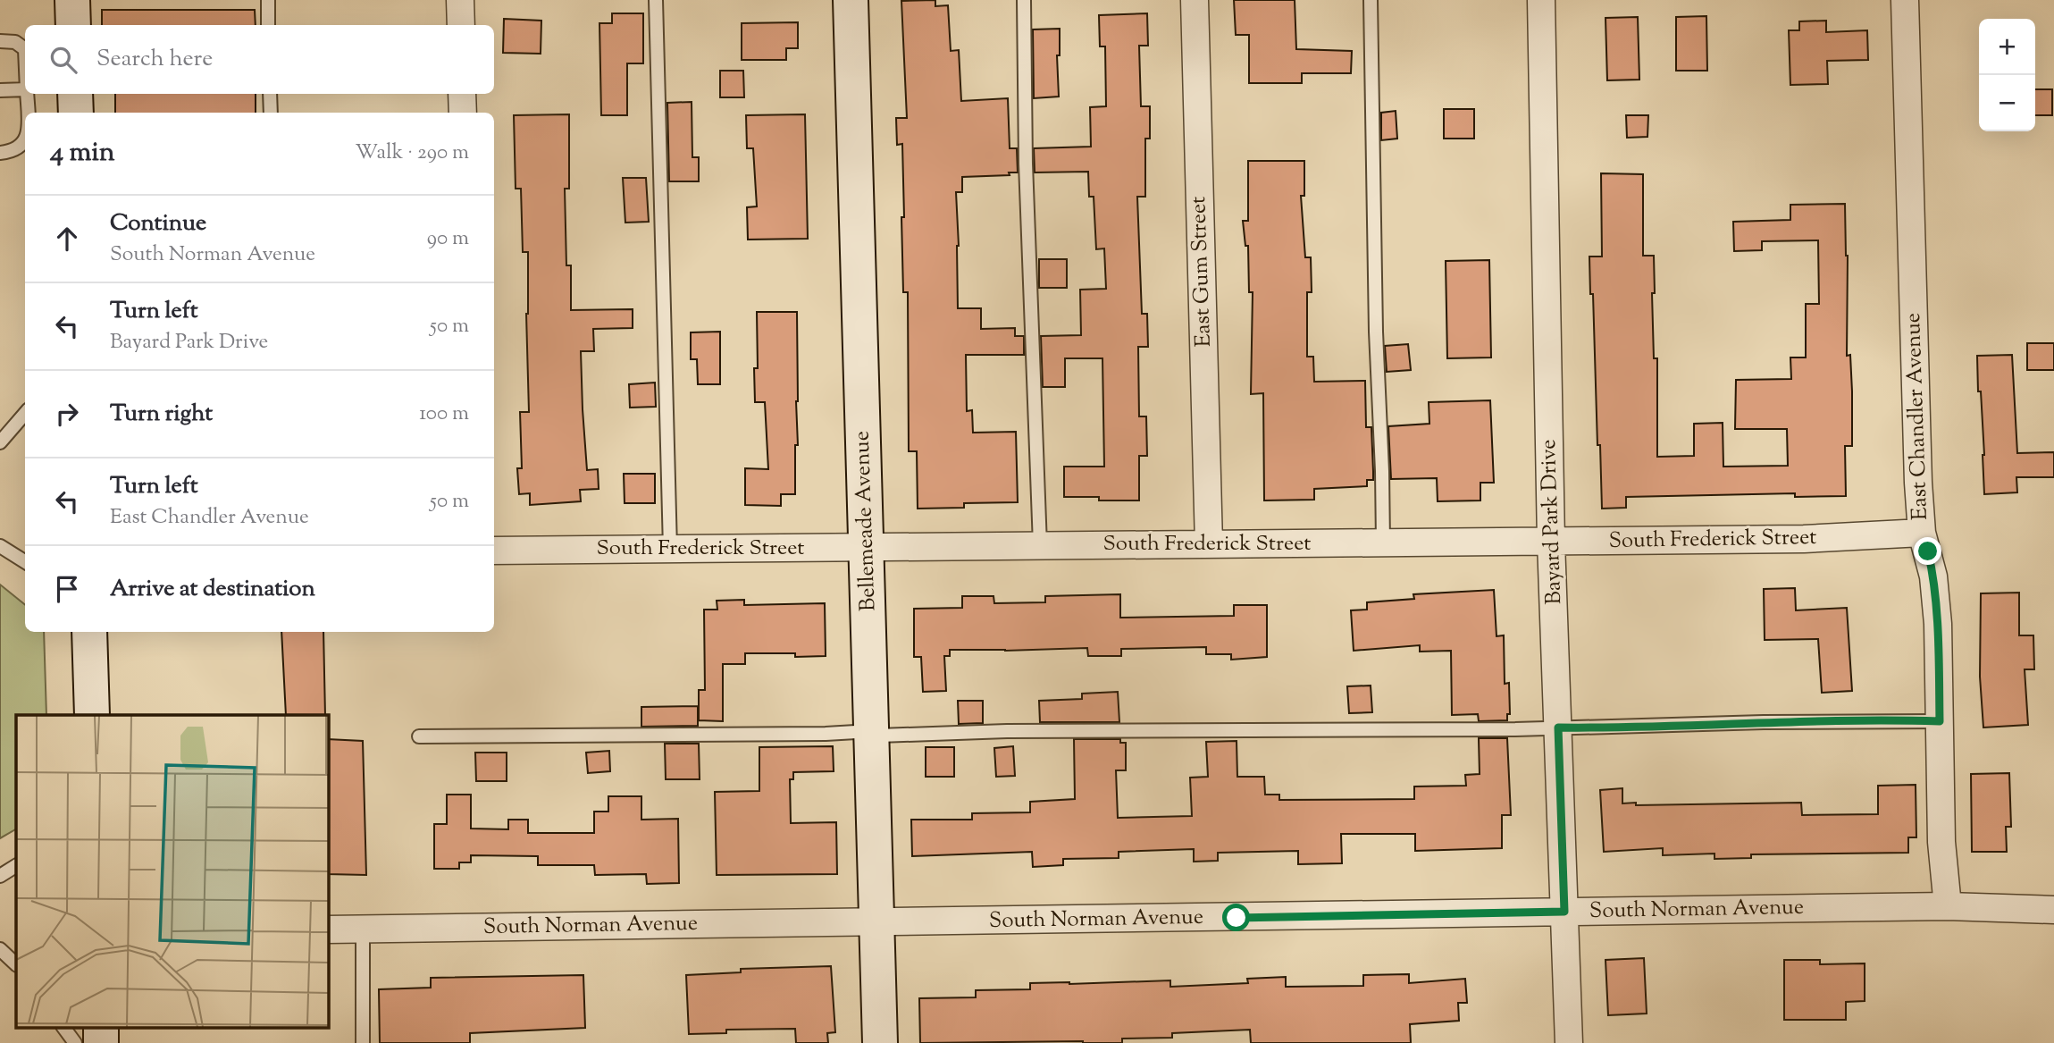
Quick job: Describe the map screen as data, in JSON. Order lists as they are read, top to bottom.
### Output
{
  "streets": {
    "street": [
      "East Gum Street",
      "East Chandler Avenue",
      "Bellemeade Avenue",
      "Bayard Park Drive",
      "South Frederick Street",
      "South Norman Avenue"
    ]
  },
  "crossings": [
    ["East Gum Street", "South Frederick Street"],
    ["East Chandler Avenue", "South Frederick Street"],
    ["East Chandler Avenue", "South Norman Avenue"],
    ["Bellemeade Avenue", "South Frederick Street"],
    ["Bellemeade Avenue", "South Norman Avenue"],
    ["Bayard Park Drive", "South Frederick Street"],
    ["Bayard Park Drive", "South Norman Avenue"]
  ],
  "page": {
    "map_buttons": ["+", "−"],
    "search": "Search here",
    "heading": ["4 min", "Walk · 290 m"],
    "list": [
      ["Continue", "South Norman Avenue", "90 m"],
      ["Turn left", "Bayard Park Drive", "50 m"],
      ["Turn right", "100 m"],
      ["Turn left", "East Chandler Avenue", "50 m"],
      "Arrive at destination"
    ]
  }
}
